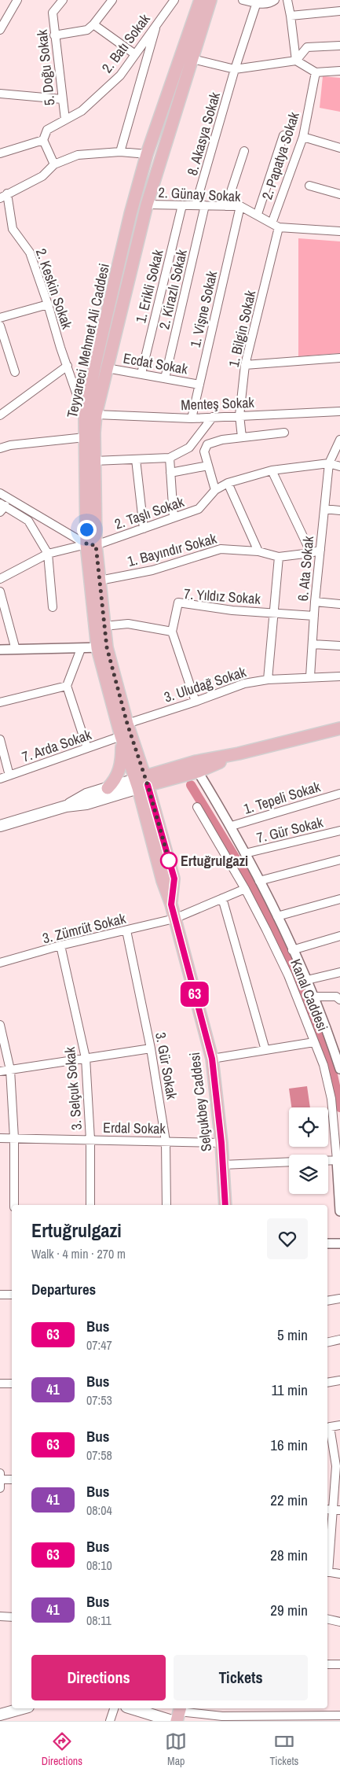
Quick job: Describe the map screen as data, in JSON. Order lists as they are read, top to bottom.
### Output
{
  "streets": {
    "main road": ["Teyyareci Mehmet Ali Caddesi", "Selçukbey Caddesi"],
    "street": [
      "2. Batı Sokak",
      "5. Doğu Sokak",
      "8. Akasya Sokak",
      "2. Papatya Sokak",
      "2. Günay Sokak",
      "1. Erikli Sokak",
      "2. Keskin Sokak",
      "2. Kirazlı Sokak",
      "1. Vişne Sokak",
      "1. Bilgin Sokak",
      "Ecdat Sokak",
      "Menteş Sokak",
      "2. Taşlı Sokak",
      "1. Bayındır Sokak",
      "6. Ata Sokak",
      "7. Yıldız Sokak",
      "3. Uludağ Sokak",
      "7. Arda Sokak",
      "1. Tepeli Sokak",
      "7. Gür Sokak",
      "3. Zümrüt Sokak",
      "Kanal Caddesi",
      "3. Gür Sokak",
      "3. Selçuk Sokak",
      "Erdal Sokak"
    ]
  },
  "crossings": [
    ["2. Batı Sokak", "5. Doğu Sokak"],
    ["8. Akasya Sokak", "2. Günay Sokak"],
    ["2. Papatya Sokak", "2. Günay Sokak"],
    ["2. Papatya Sokak", "1. Bilgin Sokak"],
    ["2. Günay Sokak", "1. Erikli Sokak"],
    ["2. Günay Sokak", "2. Kirazlı Sokak"],
    ["2. Günay Sokak", "1. Vişne Sokak"],
    ["2. Günay Sokak", "1. Bilgin Sokak"],
    ["2. Günay Sokak", "Teyyareci Mehmet Ali Caddesi"],
    ["1. Erikli Sokak", "Ecdat Sokak"],
    ["2. Keskin Sokak", "Teyyareci Mehmet Ali Caddesi"],
    ["2. Keskin Sokak", "Menteş Sokak"],
    ["2. Kirazlı Sokak", "Ecdat Sokak"],
    ["1. Vişne Sokak", "Ecdat Sokak"],
    ["1. Vişne Sokak", "Menteş Sokak"],
    ["1. Bilgin Sokak", "Menteş Sokak"],
    ["Teyyareci Mehmet Ali Caddesi", "Ecdat Sokak"],
    ["Teyyareci Mehmet Ali Caddesi", "Menteş Sokak"],
    ["Teyyareci Mehmet Ali Caddesi", "2. Taşlı Sokak"],
    ["Teyyareci Mehmet Ali Caddesi", "1. Bayındır Sokak"],
    ["Teyyareci Mehmet Ali Caddesi", "3. Uludağ Sokak"],
    ["Teyyareci Mehmet Ali Caddesi", "7. Arda Sokak"],
    ["Teyyareci Mehmet Ali Caddesi", "Selçukbey Caddesi"],
    ["2. Taşlı Sokak", "6. Ata Sokak"],
    ["1. Bayındır Sokak", "6. Ata Sokak"],
    ["6. Ata Sokak", "7. Yıldız Sokak"],
    ["6. Ata Sokak", "3. Uludağ Sokak"],
    ["1. Tepeli Sokak", "Kanal Caddesi"],
    ["7. Gür Sokak", "Kanal Caddesi"],
    ["3. Zümrüt Sokak", "Kanal Caddesi"],
    ["3. Zümrüt Sokak", "3. Gür Sokak"],
    ["3. Zümrüt Sokak", "3. Selçuk Sokak"],
    ["3. Zümrüt Sokak", "Selçukbey Caddesi"],
    ["3. Gür Sokak", "Erdal Sokak"],
    ["3. Selçuk Sokak", "Erdal Sokak"],
    ["Selçukbey Caddesi", "Erdal Sokak"]
  ],
  "places": ["Ertuğrulgazi"],
  "lines": ["bus line 63"],
  "page": {
    "on_map": "63",
    "heading": [
      ["Ertuğrulgazi", "Walk · 4 min · 270 m"],
      "Departures"
    ],
    "list": [
      {
        "mark": "63",
        "name": "Bus",
        "note": "07:47",
        "value": "5 min"
      },
      {
        "mark": "41",
        "name": "Bus",
        "note": "07:53",
        "value": "11 min"
      },
      {
        "mark": "63",
        "name": "Bus",
        "note": "07:58",
        "value": "16 min"
      },
      {
        "mark": "41",
        "name": "Bus",
        "note": "08:04",
        "value": "22 min"
      },
      {
        "mark": "63",
        "name": "Bus",
        "note": "08:10",
        "value": "28 min"
      },
      {
        "mark": "41",
        "name": "Bus",
        "note": "08:11",
        "value": "29 min"
      }
    ],
    "buttons": ["Directions", "Tickets"],
    "tabs": ["Directions", "Map", "Tickets"]
  }
}
